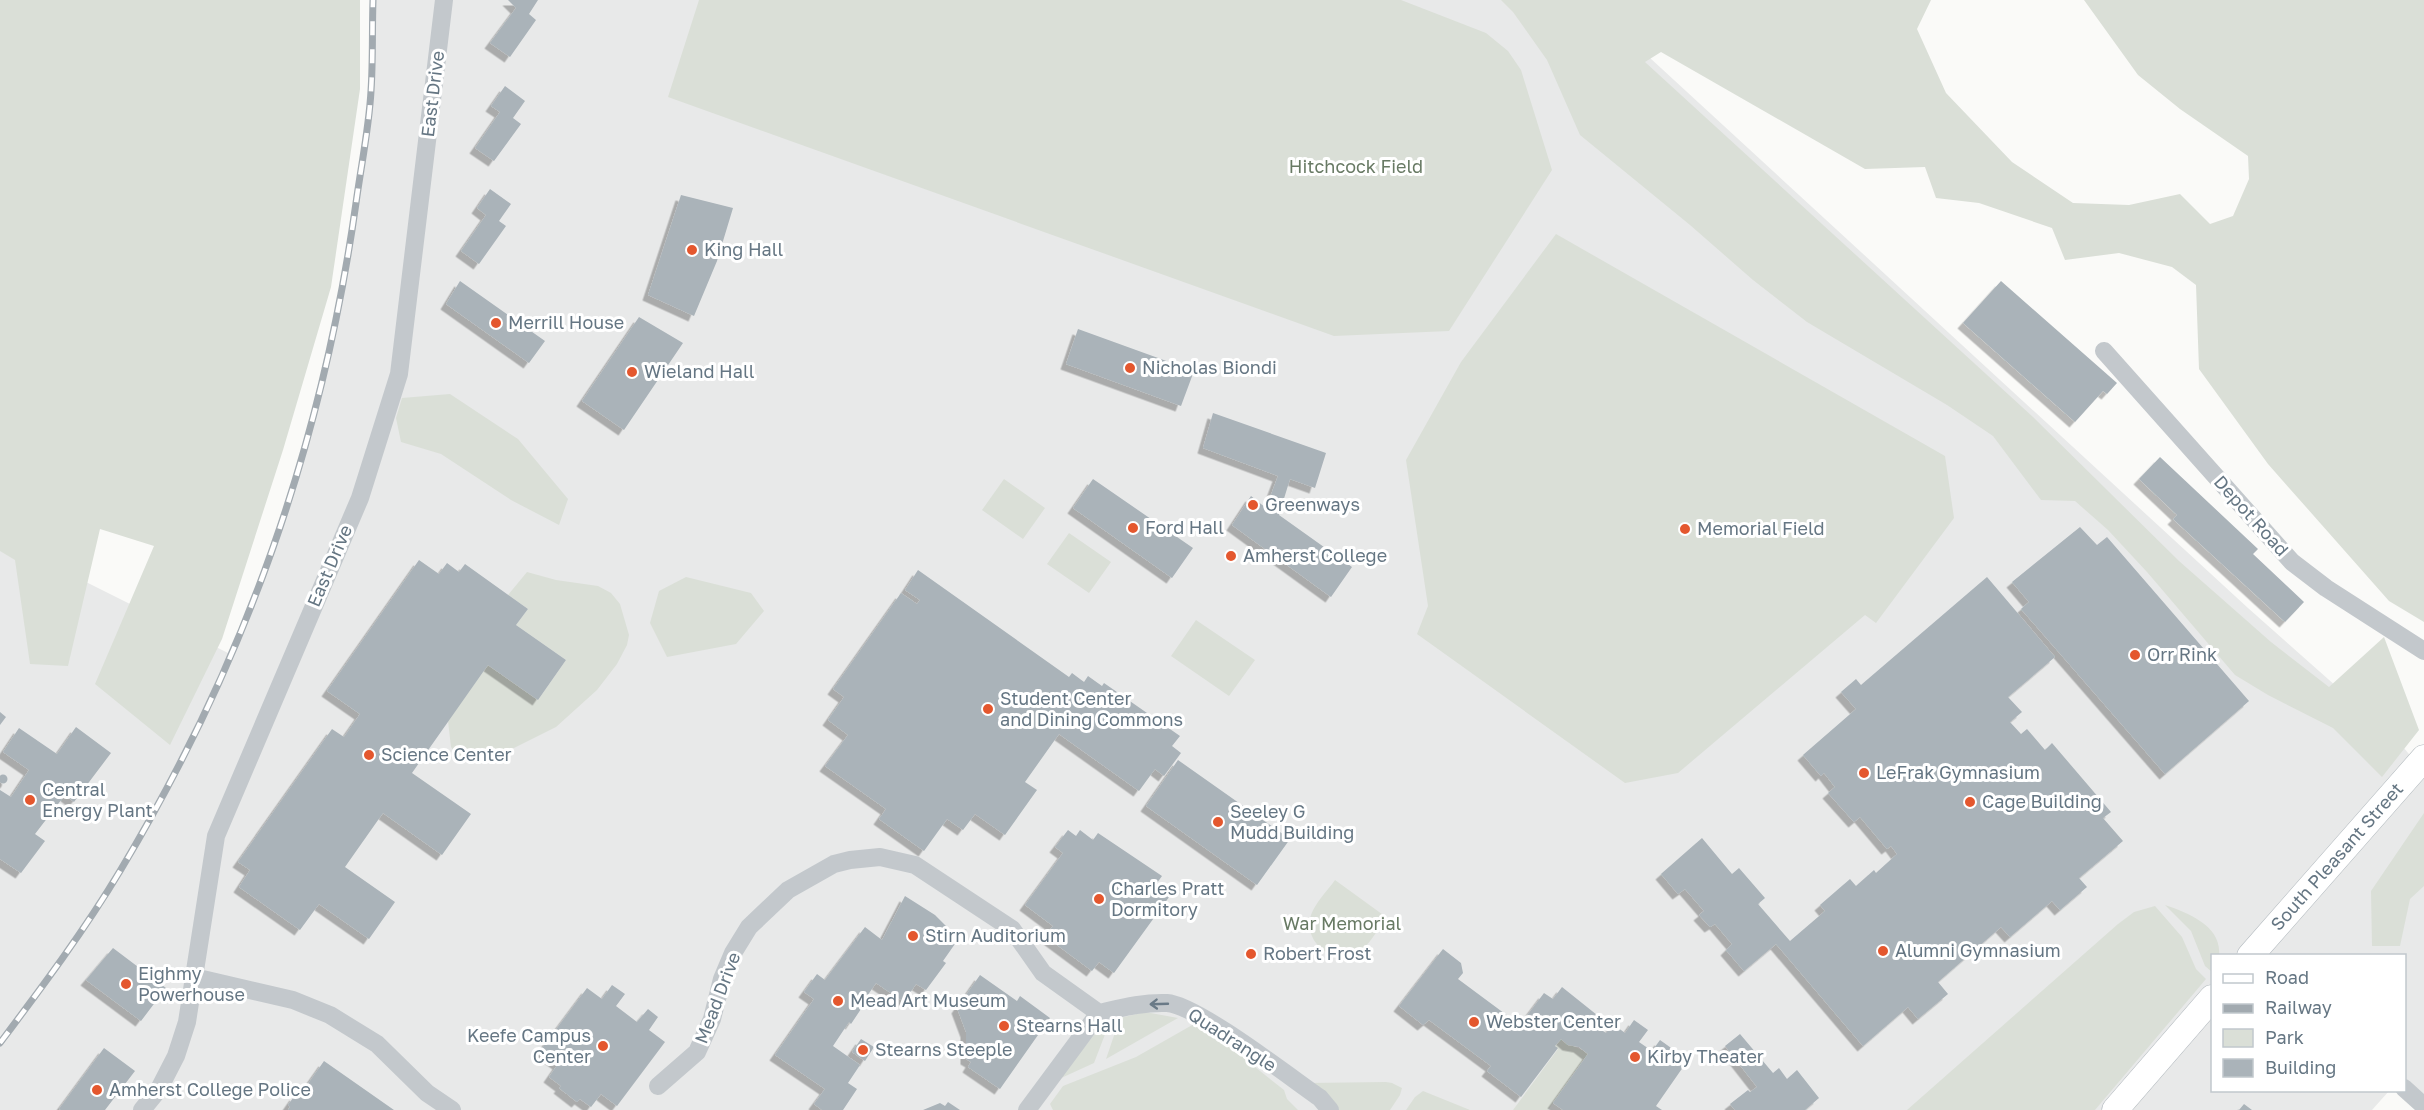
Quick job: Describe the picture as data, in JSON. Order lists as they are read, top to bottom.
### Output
{
  "streets": {
    "main road": ["South Pleasant Street"],
    "street": [
      "East Drive",
      "Depot Road",
      "Mead Drive",
      "Quadrangle"
    ]
  },
  "crossings": [
    ["Mead Drive", "Quadrangle"]
  ],
  "one_way": ["Quadrangle"],
  "parks": ["Hitchcock Field", "War Memorial"],
  "places": [
    "King Hall",
    "Merrill House",
    "Nicholas Biondi",
    "Wieland Hall",
    "Greenways",
    "Ford Hall",
    "Memorial Field",
    "Amherst College",
    "Orr Rink",
    "Student Center and Dining Commons",
    "Science Center",
    "LeFrak Gymnasium",
    "Central Energy Plant",
    "Cage Building",
    "Seeley G Mudd Building",
    "Charles Pratt Dormitory",
    "Stirn Auditorium",
    "Alumni Gymnasium",
    "Robert Frost",
    "Eighmy Powerhouse",
    "Mead Art Museum",
    "Webster Center",
    "Stearns Hall",
    "Keefe Campus Center",
    "Stearns Steeple",
    "Kirby Theater",
    "Amherst College Police"
  ],
  "legend": [
    "Road",
    "Railway",
    "Park",
    "Building"
  ]
}
